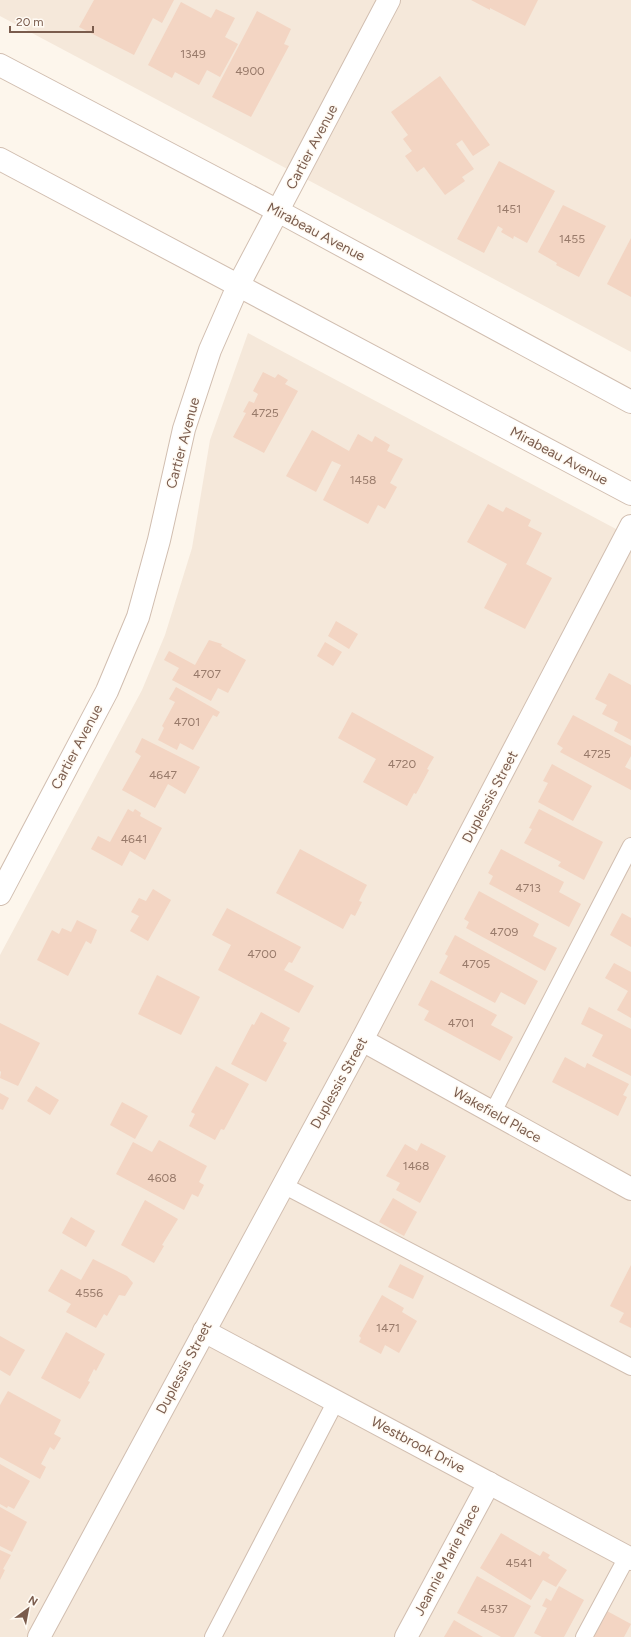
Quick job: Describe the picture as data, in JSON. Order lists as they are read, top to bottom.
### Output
{
  "streets": {
    "street": [
      "Cartier Avenue",
      "Mirabeau Avenue",
      "Duplessis Street",
      "Wakefield Place",
      "Westbrook Drive",
      "Jeannie Marie Place"
    ]
  },
  "crossings": [
    ["Cartier Avenue", "Mirabeau Avenue"],
    ["Duplessis Street", "Wakefield Place"],
    ["Duplessis Street", "Westbrook Drive"],
    ["Westbrook Drive", "Jeannie Marie Place"]
  ],
  "house_numbers": [
    "1349",
    "4900",
    "1451",
    "1455",
    "4725",
    "1458",
    "4707",
    "4701",
    "4725",
    "4720",
    "4647",
    "4641",
    "4713",
    "4709",
    "4700",
    "4705",
    "4701",
    "1468",
    "4608",
    "4556",
    "1471",
    "4541",
    "4537"
  ],
  "scale_bar": "20 m",
  "north": "top right"
}
